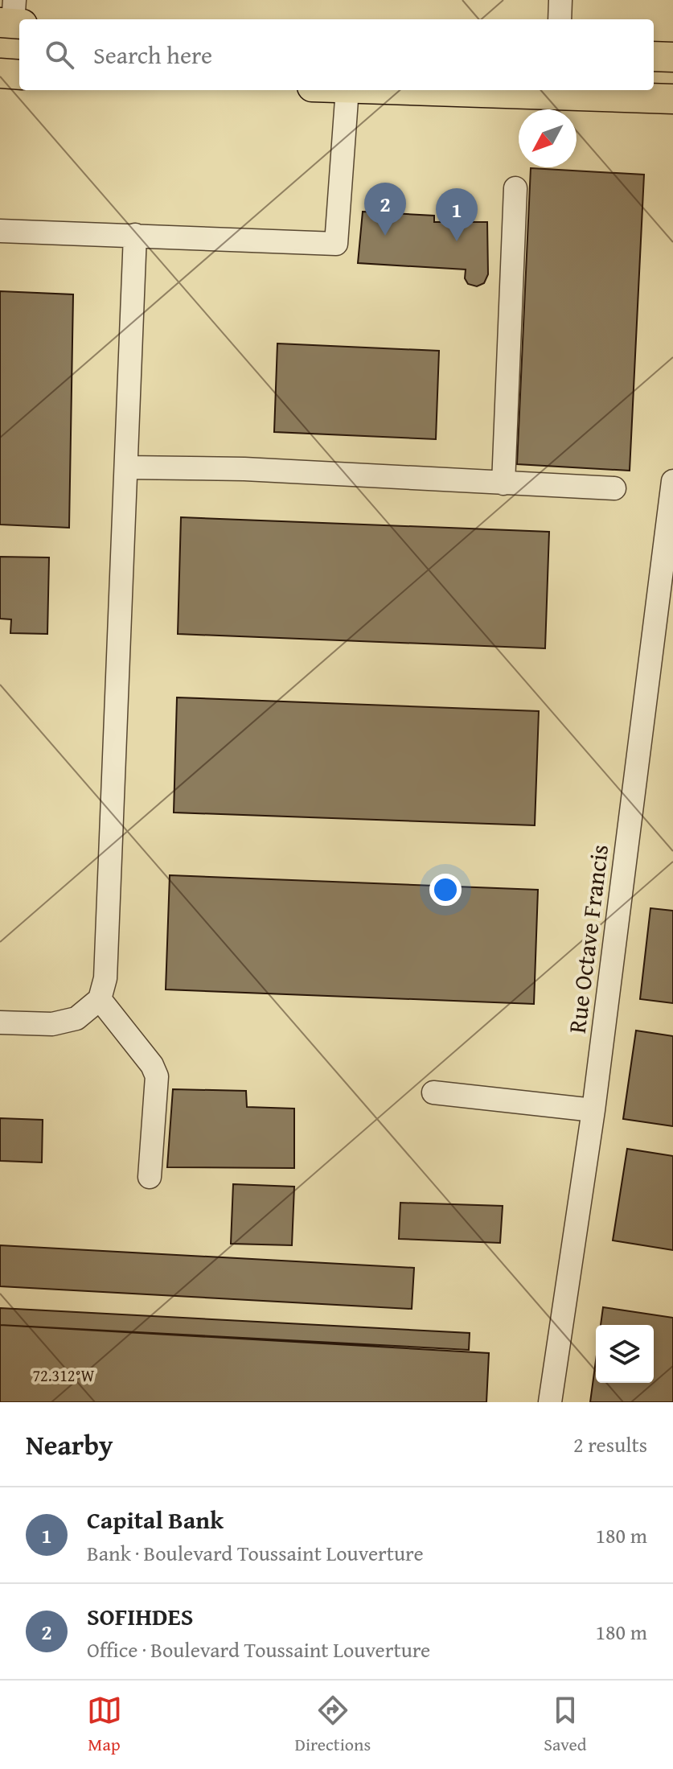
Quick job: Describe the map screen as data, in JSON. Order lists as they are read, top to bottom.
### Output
{
  "streets": {
    "street": ["Rue Octave Francis"]
  },
  "north": "bottom left",
  "page": {
    "search": "Search here",
    "pins": ["2", "1"],
    "heading": ["Nearby", "2 results"],
    "list": [
      {
        "mark": "1",
        "name": "Capital Bank",
        "note": "Bank · Boulevard Toussaint Louverture",
        "value": "180 m"
      },
      {
        "mark": "2",
        "name": "SOFIHDES",
        "note": "Office · Boulevard Toussaint Louverture",
        "value": "180 m"
      }
    ],
    "nav": ["Map", "Directions", "Saved"]
  },
  "coordinates": ["72.312°W"]
}
